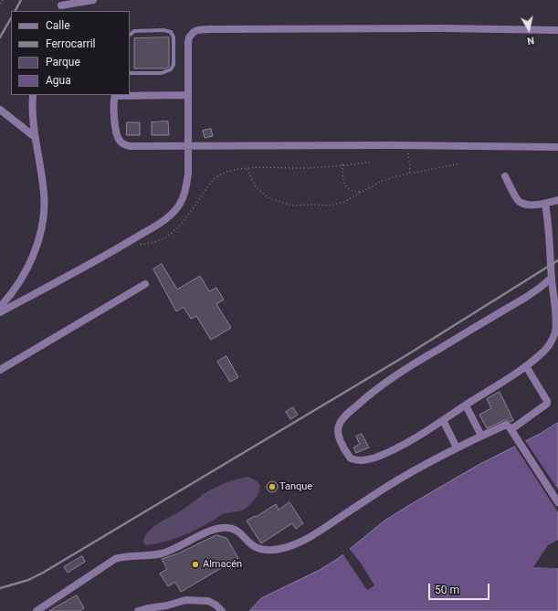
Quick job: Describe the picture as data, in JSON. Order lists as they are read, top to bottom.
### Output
{
  "places": ["Tanque", "Almacén"],
  "legend": [
    "Calle",
    "Ferrocarril",
    "Parque",
    "Agua"
  ],
  "scale_bar": "50 m",
  "north": "bottom"
}
